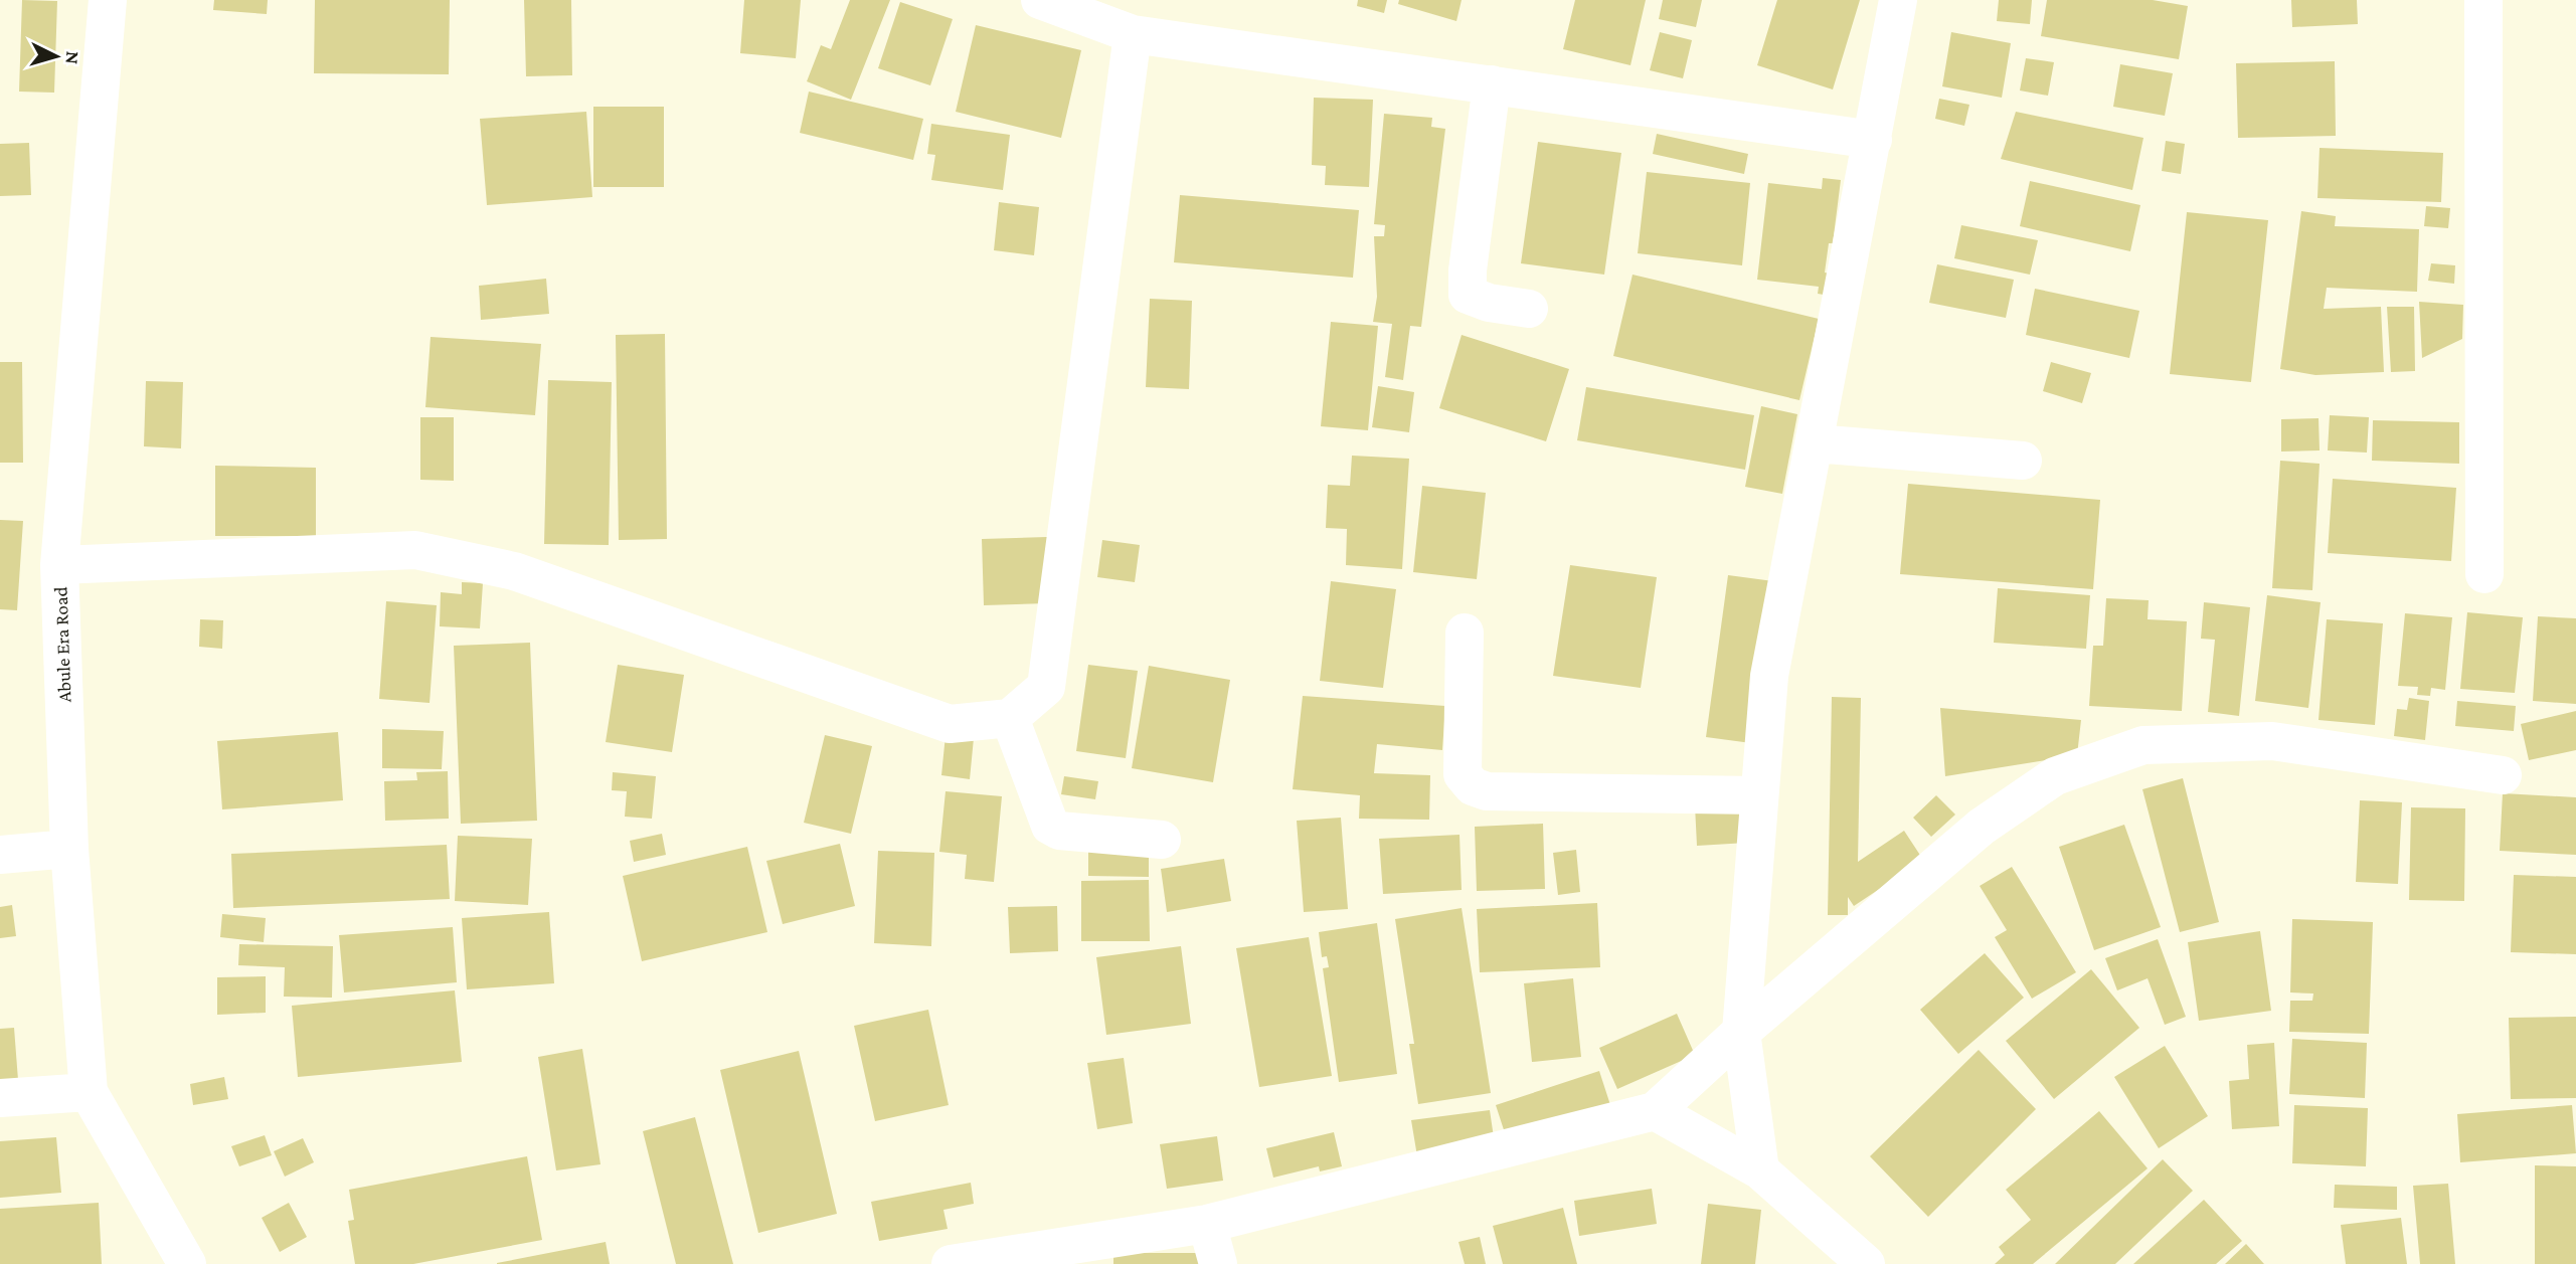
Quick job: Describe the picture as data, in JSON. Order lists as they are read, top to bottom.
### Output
{
  "streets": {
    "street": ["Abule Era Road"]
  },
  "north": "right"
}
